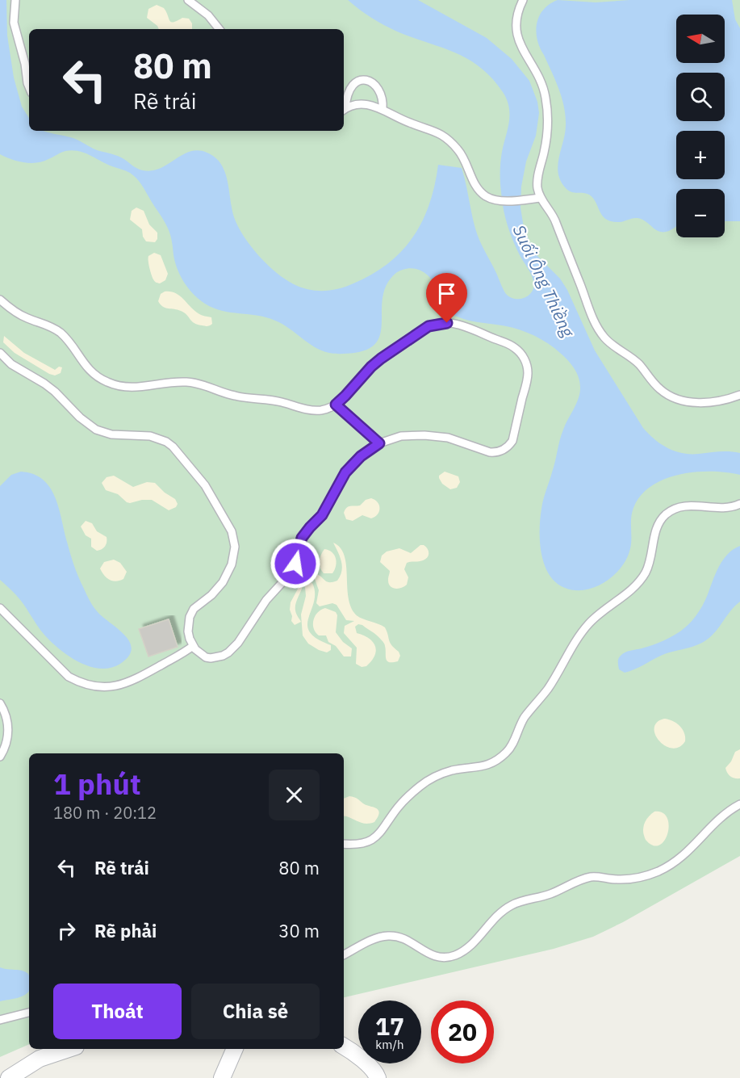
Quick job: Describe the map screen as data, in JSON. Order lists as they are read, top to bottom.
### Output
{
  "water": ["Suối Ông Thiềng"],
  "north": "left",
  "page": {
    "map_buttons": ["+", "−"],
    "turn": ["80 m", "Rẽ trái"],
    "heading": ["1 phút", "180 m · 20:12"],
    "list": [
      {
        "name": "Rẽ trái",
        "value": "80 m"
      },
      {
        "name": "Rẽ phải",
        "value": "30 m"
      }
    ],
    "buttons": ["Thoát", "Chia sẻ"],
    "speed": "17 km/h",
    "limit": "20"
  }
}
